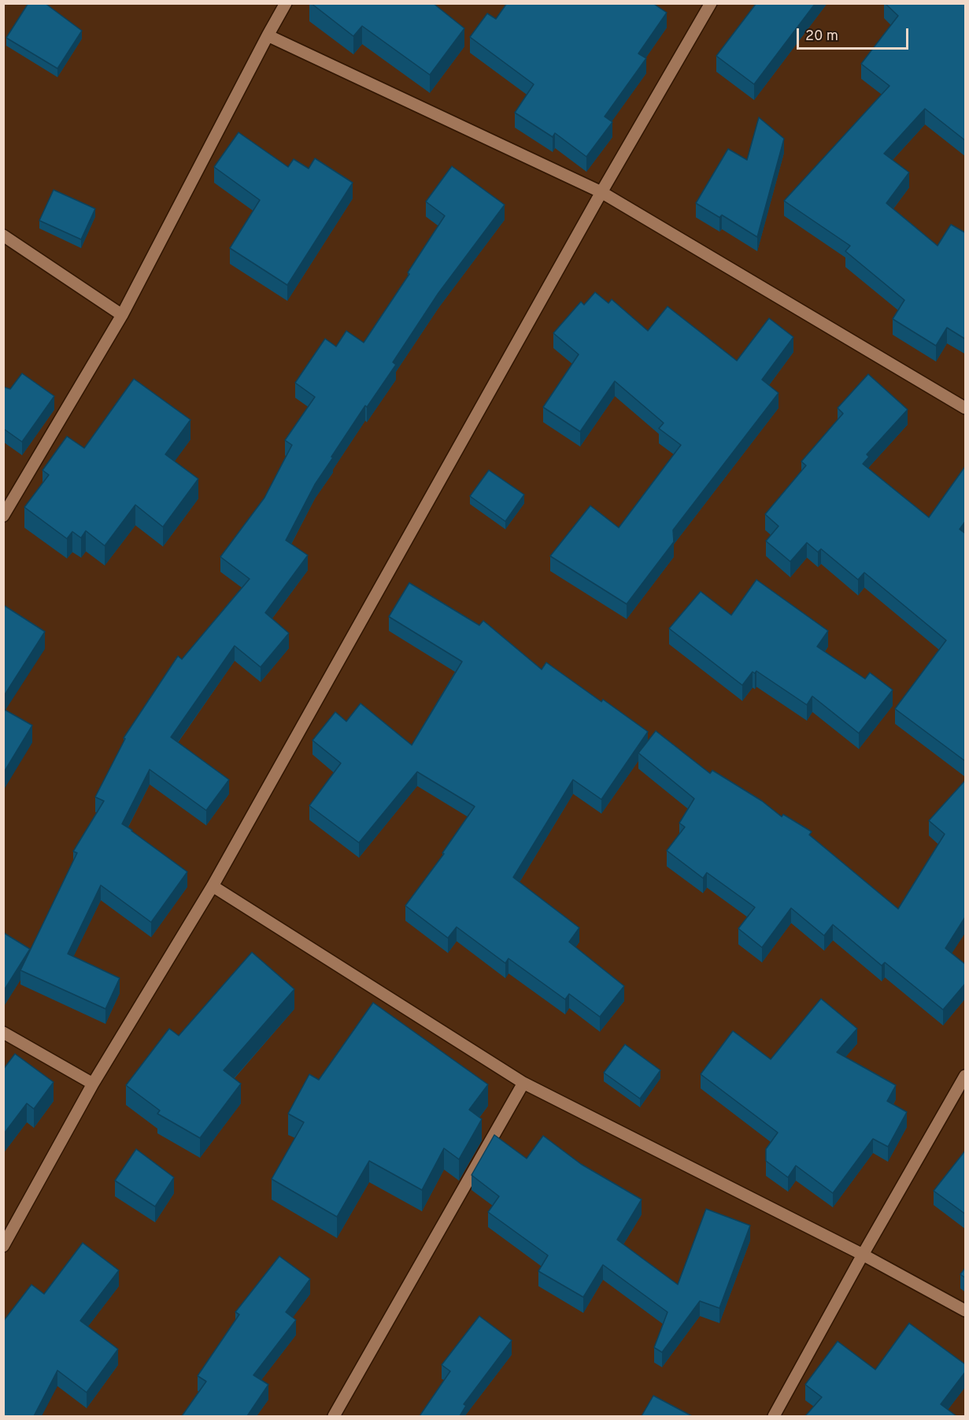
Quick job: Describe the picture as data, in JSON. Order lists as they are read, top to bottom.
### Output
{
  "scale_bar": "20 m"
}
